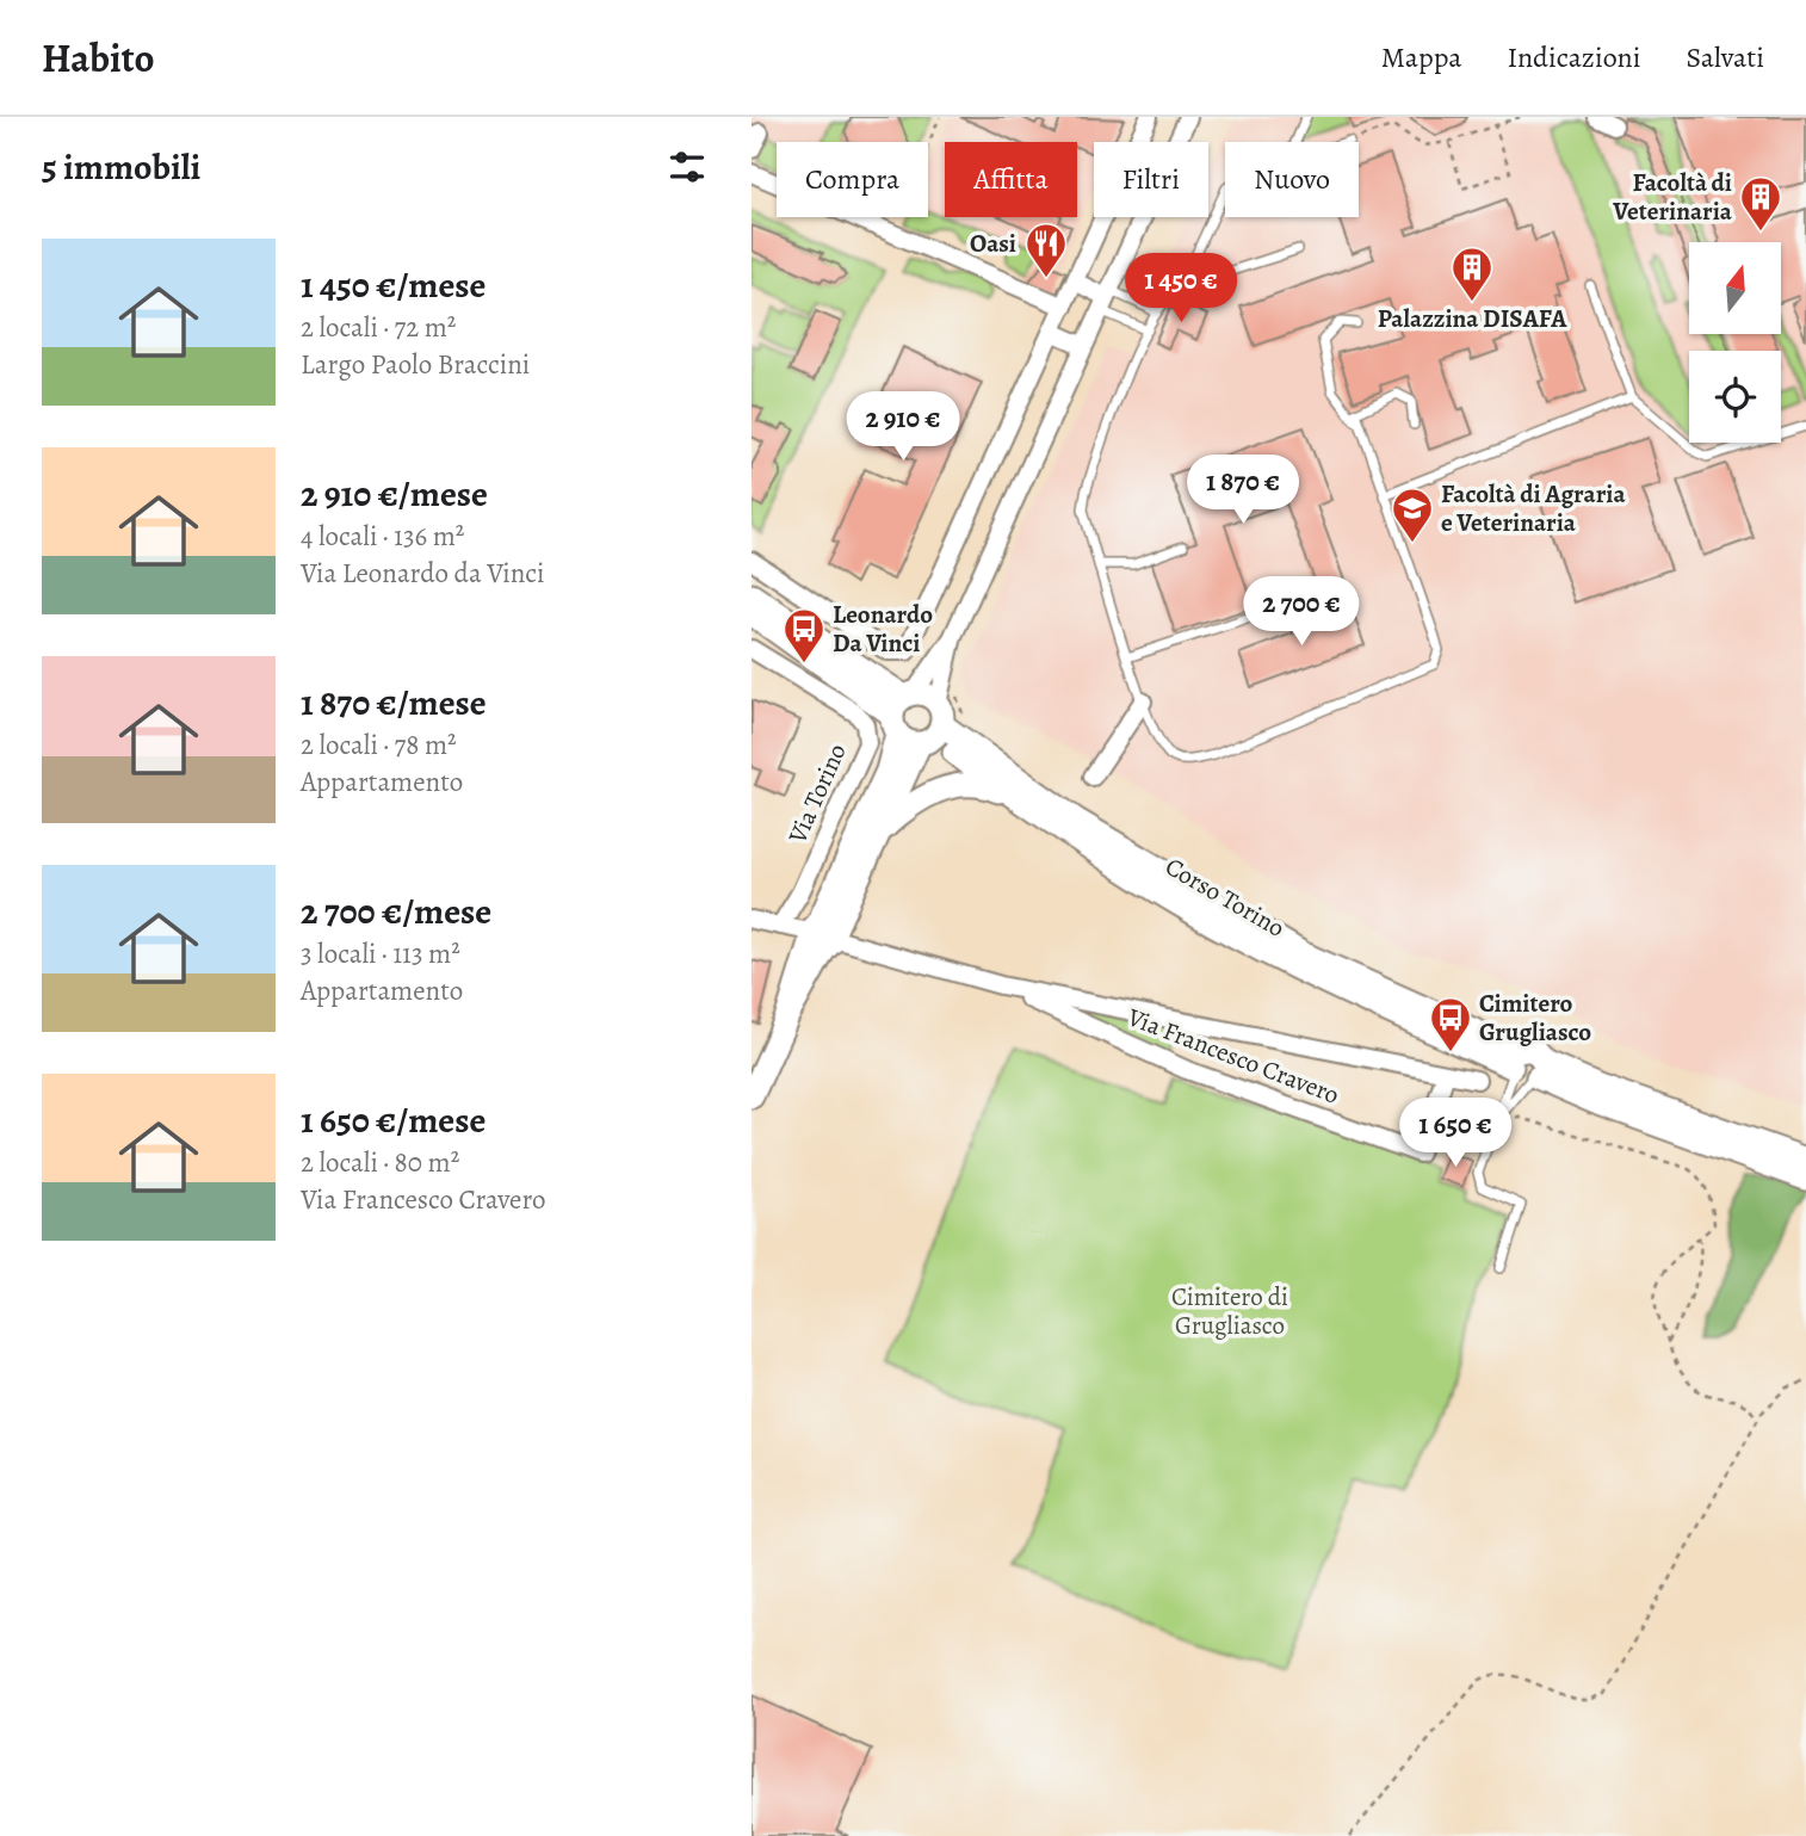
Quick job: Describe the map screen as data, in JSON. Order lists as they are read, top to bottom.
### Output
{
  "streets": {
    "street": ["Via Torino", "Corso Torino", "Via Francesco Cravero"]
  },
  "crossings": [
    ["Via Torino", "Via Francesco Cravero"]
  ],
  "parks": ["Cimitero di Grugliasco"],
  "places": {
    "building": ["Facoltà di Veterinaria", "Palazzina DISAFA"],
    "restaurant": ["Oasi"],
    "school or university": ["Facoltà di Agraria e Veterinaria"],
    "bus stop": ["Leonardo Da Vinci", "Cimitero Grugliasco"]
  },
  "north": "top",
  "page": {
    "header": "Habito",
    "nav": ["Mappa", "Indicazioni", "Salvati"],
    "heading": "5 immobili",
    "chip": [
      "Compra",
      "Affitta",
      "Filtri",
      "Nuovo"
    ],
    "list": [
      {
        "name": "1 450 €/mese",
        "note": "2 locali · 72 m² · Largo Paolo Braccini"
      },
      {
        "name": "2 910 €/mese",
        "note": "4 locali · 136 m² · Via Leonardo da Vinci"
      },
      {
        "name": "1 870 €/mese",
        "note": "2 locali · 78 m² · Appartamento"
      },
      {
        "name": "2 700 €/mese",
        "note": "3 locali · 113 m² · Appartamento"
      },
      {
        "name": "1 650 €/mese",
        "note": "2 locali · 80 m² · Via Francesco Cravero"
      }
    ],
    "price": [
      "1 450 €",
      "2 910 €",
      "1 870 €",
      "2 700 €",
      "1 650 €"
    ]
  }
}
